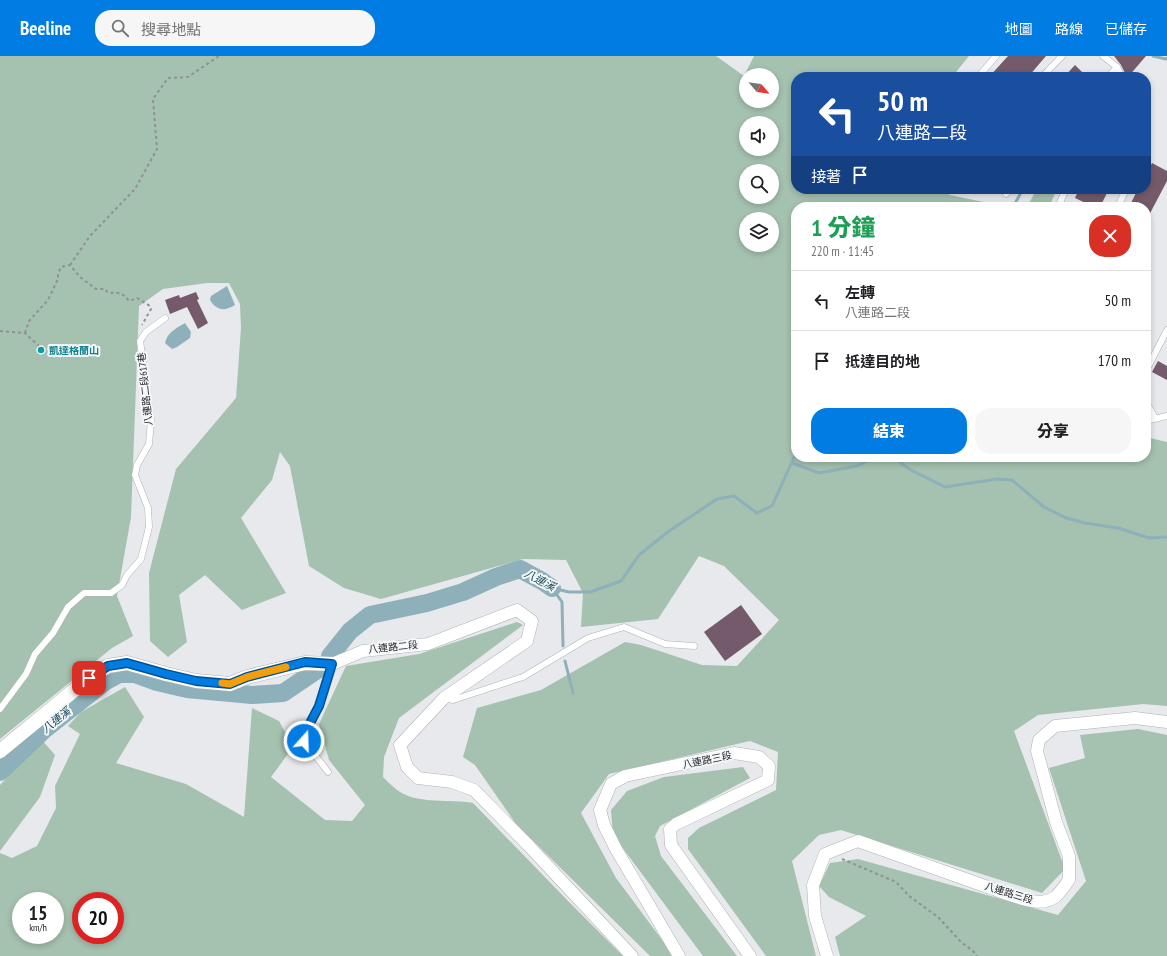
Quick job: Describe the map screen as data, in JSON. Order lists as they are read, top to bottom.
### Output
{
  "streets": {
    "street": ["八連路二段", "八連路三段"],
    "lane": ["八連路二段617巷"]
  },
  "water": ["八連溪"],
  "places": ["凱達格蘭山"],
  "north": "bottom right",
  "page": {
    "header": "Beeline",
    "search": "搜尋地點",
    "nav": ["地圖", "路線", "已儲存"],
    "turn": ["50 m", "八連路二段"],
    "then": "接著",
    "heading": ["1 分鐘", "220 m · 11:45"],
    "list": [
      {
        "name": "左轉",
        "note": "八連路二段",
        "value": "50 m"
      },
      {
        "name": "抵達目的地",
        "value": "170 m"
      }
    ],
    "buttons": ["結束", "分享"],
    "speed": "15 km/h",
    "limit": "20"
  }
}
